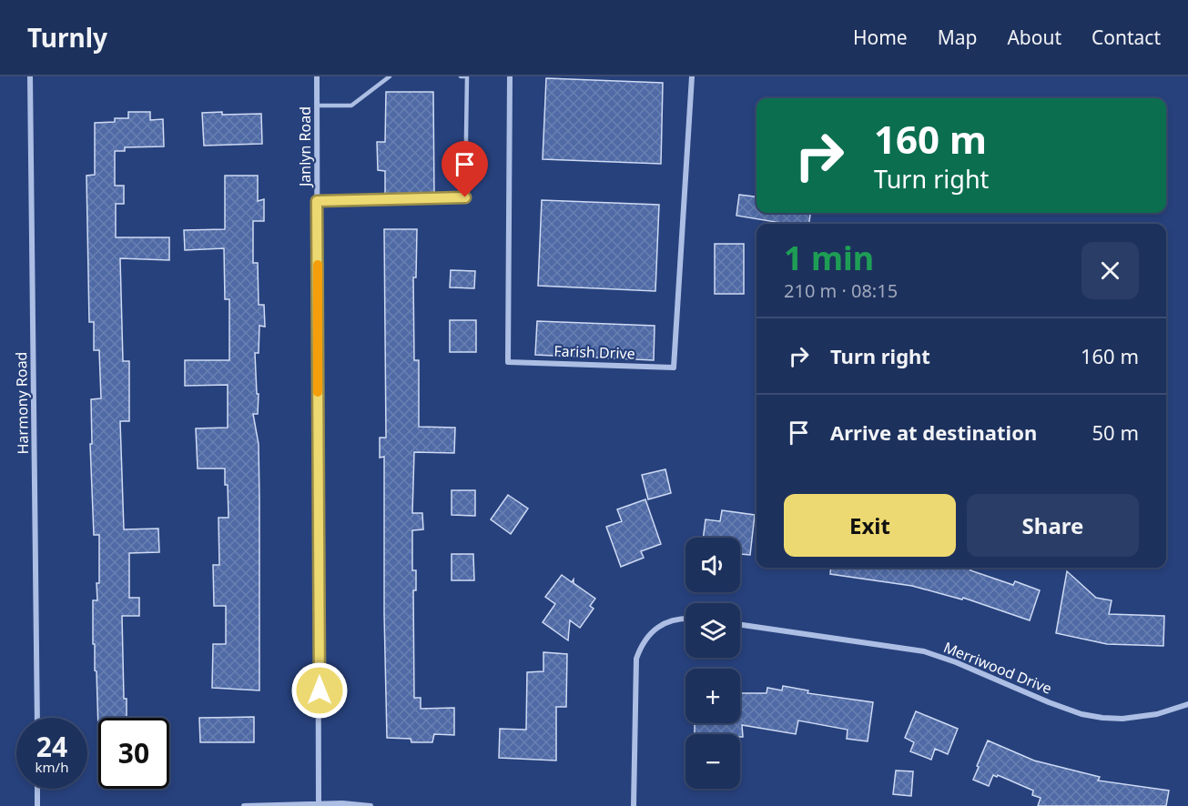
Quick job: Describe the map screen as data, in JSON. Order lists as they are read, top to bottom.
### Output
{
  "streets": {
    "street": [
      "Janlyn Road",
      "Farish Drive",
      "Harmony Road",
      "Merriwood Drive"
    ]
  },
  "page": {
    "header": "Turnly",
    "nav": [
      "Home",
      "Map",
      "About",
      "Contact"
    ],
    "turn": ["160 m", "Turn right"],
    "heading": ["1 min", "210 m · 08:15"],
    "list": [
      {
        "name": "Turn right",
        "value": "160 m"
      },
      {
        "name": "Arrive at destination",
        "value": "50 m"
      }
    ],
    "buttons": ["Exit", "Share"],
    "map_buttons": ["+", "−"],
    "speed": "24 km/h",
    "limit": "30"
  }
}
